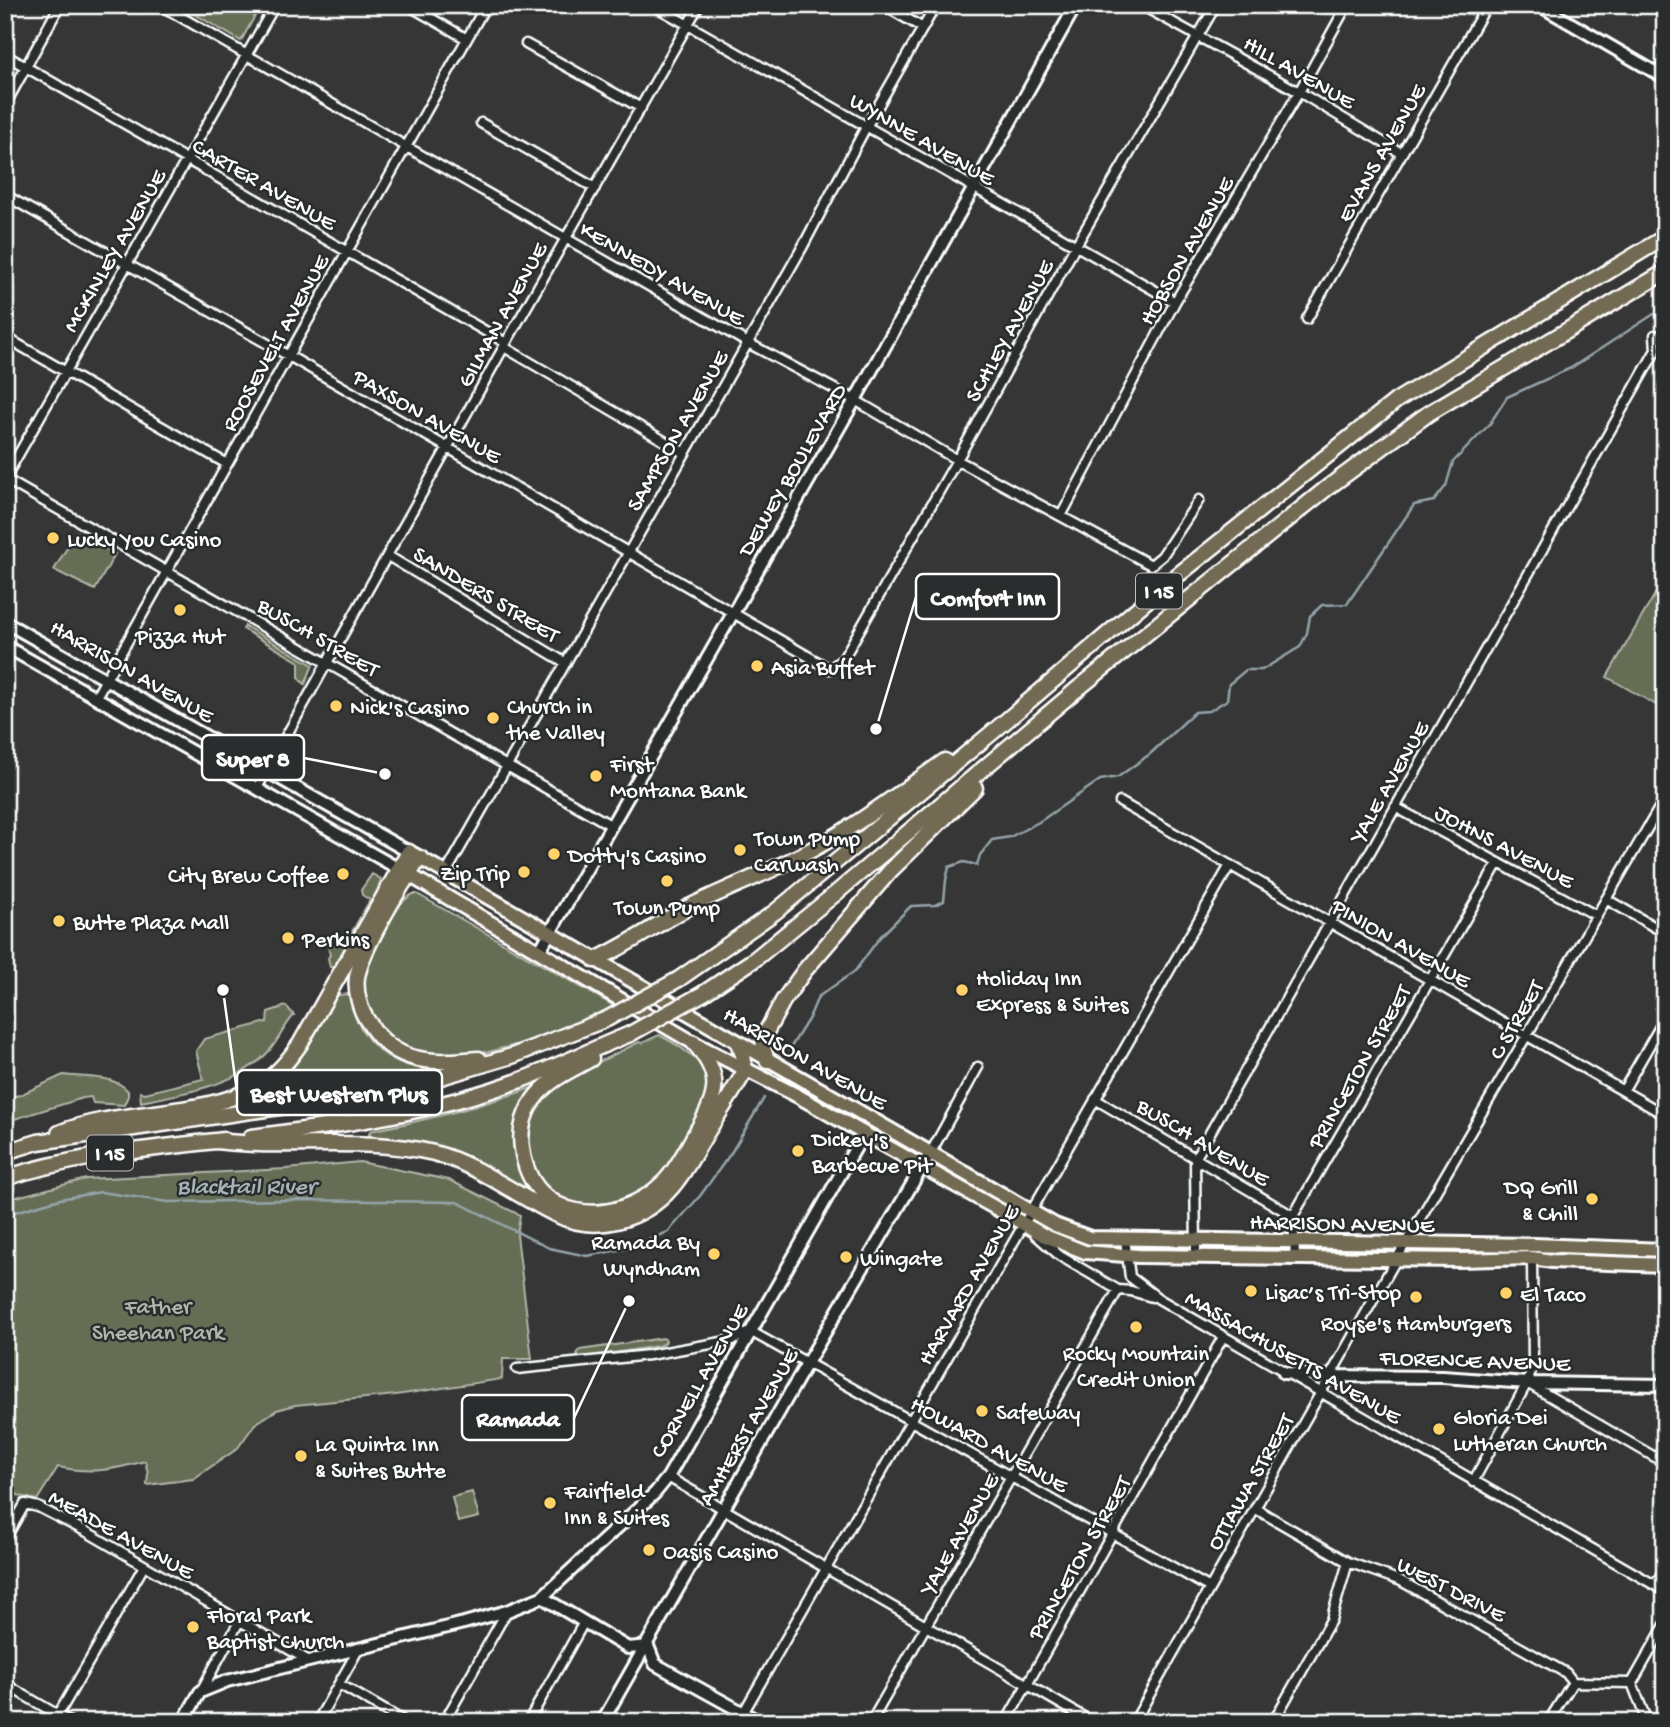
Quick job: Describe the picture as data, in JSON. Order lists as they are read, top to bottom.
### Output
{
  "streets": {
    "highway": ["I 15"],
    "main road": ["HARRISON AVENUE"],
    "street": [
      "HILL AVENUE",
      "WYNNE AVENUE",
      "EVANS AVENUE",
      "CARTER AVENUE",
      "MCKINLEY AVENUE",
      "HOBSON AVENUE",
      "KENNEDY AVENUE",
      "GILMAN AVENUE",
      "SCHLEY AVENUE",
      "ROOSEVELT AVENUE",
      "PAXSON AVENUE",
      "SAMPSON AVENUE",
      "DEWEY BOULEVARD",
      "SANDERS STREET",
      "BUSCH STREET",
      "YALE AVENUE",
      "JOHNS AVENUE",
      "PINION AVENUE",
      "C STREET",
      "PRINCETON STREET",
      "BUSCH AVENUE",
      "HARVARD AVENUE",
      "MASSACHUSETTS AVENUE",
      "FLORENCE AVENUE",
      "CORNELL AVENUE",
      "AMHERST AVENUE",
      "HOWARD AVENUE",
      "OTTAWA STREET",
      "MEADE AVENUE",
      "WEST DRIVE"
    ]
  },
  "crossings": [
    ["HILL AVENUE", "EVANS AVENUE"],
    ["HILL AVENUE", "HOBSON AVENUE"],
    ["HILL AVENUE", "SCHLEY AVENUE"],
    ["WYNNE AVENUE", "HOBSON AVENUE"],
    ["WYNNE AVENUE", "GILMAN AVENUE"],
    ["WYNNE AVENUE", "SCHLEY AVENUE"],
    ["WYNNE AVENUE", "SAMPSON AVENUE"],
    ["WYNNE AVENUE", "DEWEY BOULEVARD"],
    ["CARTER AVENUE", "MCKINLEY AVENUE"],
    ["CARTER AVENUE", "GILMAN AVENUE"],
    ["CARTER AVENUE", "ROOSEVELT AVENUE"],
    ["CARTER AVENUE", "SAMPSON AVENUE"],
    ["MCKINLEY AVENUE", "KENNEDY AVENUE"],
    ["MCKINLEY AVENUE", "PAXSON AVENUE"],
    ["MCKINLEY AVENUE", "BUSCH STREET"],
    ["HOBSON AVENUE", "KENNEDY AVENUE"],
    ["KENNEDY AVENUE", "GILMAN AVENUE"],
    ["KENNEDY AVENUE", "SCHLEY AVENUE"],
    ["KENNEDY AVENUE", "ROOSEVELT AVENUE"],
    ["KENNEDY AVENUE", "SAMPSON AVENUE"],
    ["KENNEDY AVENUE", "DEWEY BOULEVARD"],
    ["GILMAN AVENUE", "PAXSON AVENUE"],
    ["GILMAN AVENUE", "SANDERS STREET"],
    ["GILMAN AVENUE", "BUSCH STREET"],
    ["GILMAN AVENUE", "HARRISON AVENUE"],
    ["SCHLEY AVENUE", "PAXSON AVENUE"],
    ["ROOSEVELT AVENUE", "PAXSON AVENUE"],
    ["ROOSEVELT AVENUE", "BUSCH STREET"],
    ["ROOSEVELT AVENUE", "HARRISON AVENUE"],
    ["PAXSON AVENUE", "SAMPSON AVENUE"],
    ["PAXSON AVENUE", "DEWEY BOULEVARD"],
    ["SAMPSON AVENUE", "SANDERS STREET"],
    ["SAMPSON AVENUE", "BUSCH STREET"],
    ["SAMPSON AVENUE", "HARRISON AVENUE"],
    ["DEWEY BOULEVARD", "BUSCH STREET"],
    ["DEWEY BOULEVARD", "HARRISON AVENUE"],
    ["HARRISON AVENUE", "C STREET"],
    ["HARRISON AVENUE", "HARVARD AVENUE"],
    ["HARRISON AVENUE", "MASSACHUSETTS AVENUE"],
    ["HARRISON AVENUE", "CORNELL AVENUE"],
    ["HARRISON AVENUE", "AMHERST AVENUE"],
    ["HARRISON AVENUE", "OTTAWA STREET"],
    ["YALE AVENUE", "JOHNS AVENUE"],
    ["YALE AVENUE", "PINION AVENUE"],
    ["YALE AVENUE", "BUSCH AVENUE"],
    ["YALE AVENUE", "MASSACHUSETTS AVENUE"],
    ["YALE AVENUE", "HOWARD AVENUE"],
    ["JOHNS AVENUE", "C STREET"],
    ["JOHNS AVENUE", "PRINCETON STREET"],
    ["PINION AVENUE", "C STREET"],
    ["PINION AVENUE", "PRINCETON STREET"],
    ["PINION AVENUE", "HARVARD AVENUE"],
    ["C STREET", "OTTAWA STREET"],
    ["PRINCETON STREET", "BUSCH AVENUE"],
    ["PRINCETON STREET", "MASSACHUSETTS AVENUE"],
    ["PRINCETON STREET", "HOWARD AVENUE"],
    ["BUSCH AVENUE", "HARVARD AVENUE"],
    ["HARVARD AVENUE", "MASSACHUSETTS AVENUE"],
    ["HARVARD AVENUE", "HOWARD AVENUE"],
    ["MASSACHUSETTS AVENUE", "FLORENCE AVENUE"],
    ["MASSACHUSETTS AVENUE", "OTTAWA STREET"],
    ["FLORENCE AVENUE", "OTTAWA STREET"],
    ["CORNELL AVENUE", "HOWARD AVENUE"],
    ["CORNELL AVENUE", "MEADE AVENUE"],
    ["AMHERST AVENUE", "HOWARD AVENUE"],
    ["HOWARD AVENUE", "OTTAWA STREET"],
    ["OTTAWA STREET", "WEST DRIVE"]
  ],
  "water": ["Blacktail River"],
  "parks": ["Father Sheehan Park"],
  "places": [
    "Lucky You Casino",
    "Pizza Hut",
    "Asia Buffet",
    "Nick's Casino",
    "Church in the Valley",
    "Comfort Inn",
    "Super 8",
    "First Montana Bank",
    "Town Pump Carwash",
    "Dotty's Casino",
    "Zip Trip",
    "City Brew Coffee",
    "Town Pump",
    "Butte Plaza Mall",
    "Perkins",
    "Best Western Plus",
    "Holiday Inn Express & Suites",
    "Dickey's Barbecue Pit",
    "DQ Grill & Chill",
    "Ramada By Wyndham",
    "Wingate",
    "Lisac’s Tri-Stop",
    "El Taco",
    "Royse's Hamburgers",
    "Ramada",
    "Rocky Mountain Credit Union",
    "Safeway",
    "Gloria Dei Lutheran Church",
    "La Quinta Inn & Suites Butte",
    "Fairfield Inn & Suites",
    "Oasis Casino",
    "Floral Park Baptist Church"
  ]
}
